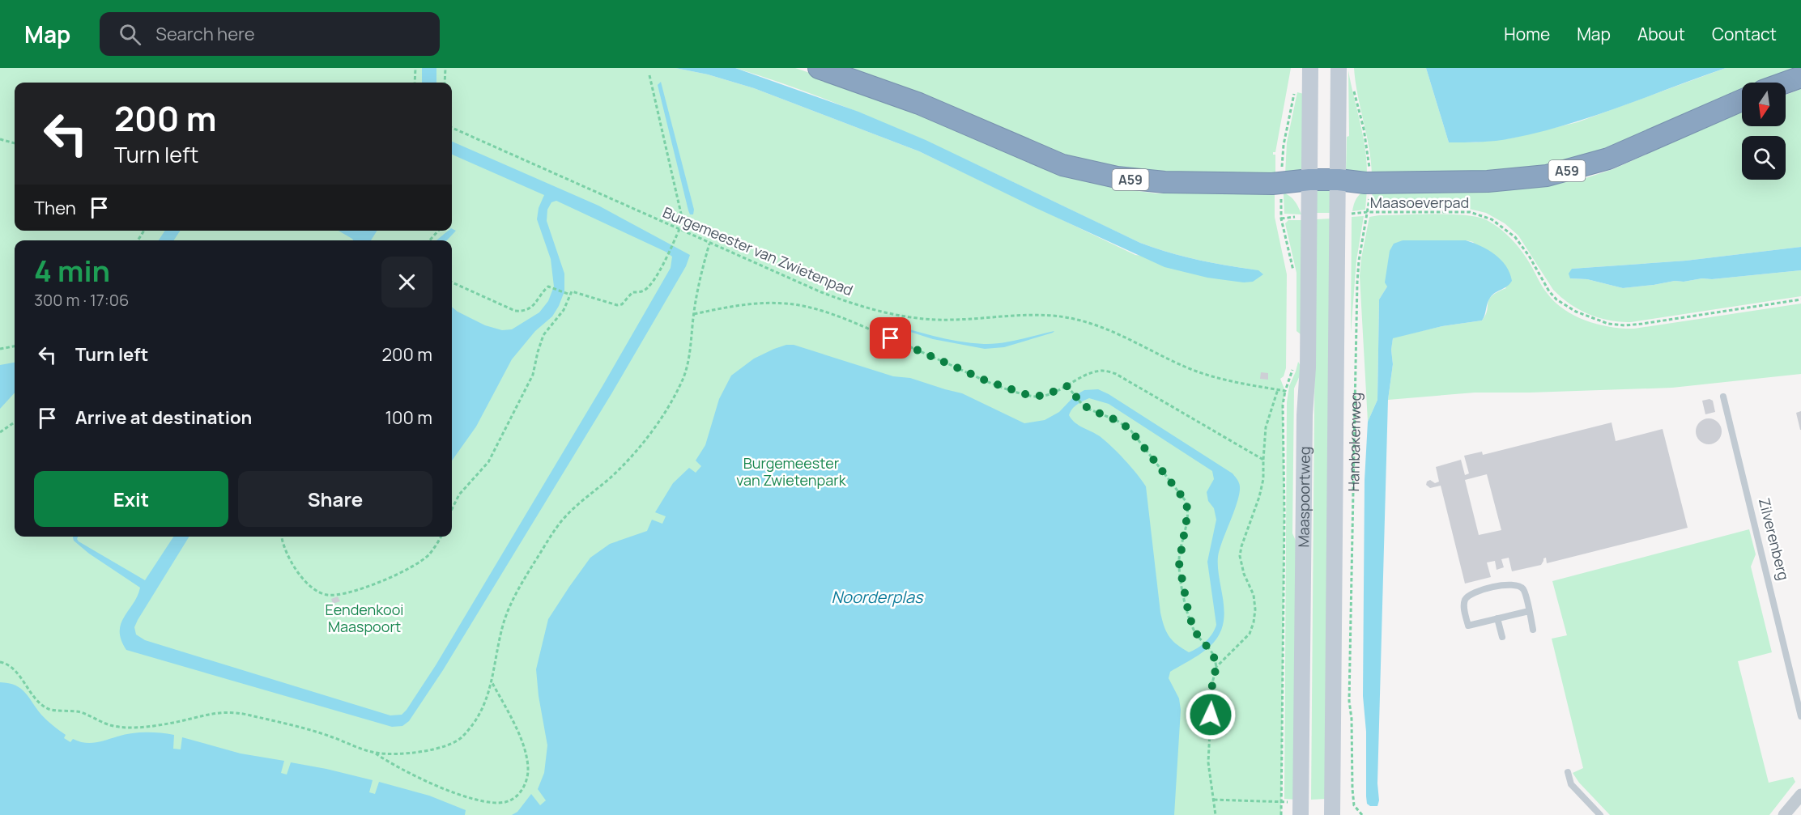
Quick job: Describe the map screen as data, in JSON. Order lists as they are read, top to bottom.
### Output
{
  "streets": {
    "highway": ["A59"],
    "main road": ["Maaspoortweg"],
    "lane": ["Zilverenberg"],
    "path": ["Maasoeverpad", "Burgemeester van Zwietenpad", "Hambakenweg"]
  },
  "crossings": [
    ["A59", "Hambakenweg"],
    ["A59", "Maaspoortweg"],
    ["Maasoeverpad", "Hambakenweg"]
  ],
  "water": ["Noorderplas"],
  "parks": ["Burgemeester van Zwietenpark", "Eendenkooi Maaspoort"],
  "north": "bottom",
  "page": {
    "header": "Map",
    "search": "Search here",
    "nav": [
      "Home",
      "Map",
      "About",
      "Contact"
    ],
    "turn": ["200 m", "Turn left"],
    "then": "Then",
    "heading": ["4 min", "300 m · 17:06"],
    "list": [
      {
        "name": "Turn left",
        "value": "200 m"
      },
      {
        "name": "Arrive at destination",
        "value": "100 m"
      }
    ],
    "buttons": ["Exit", "Share"]
  }
}
